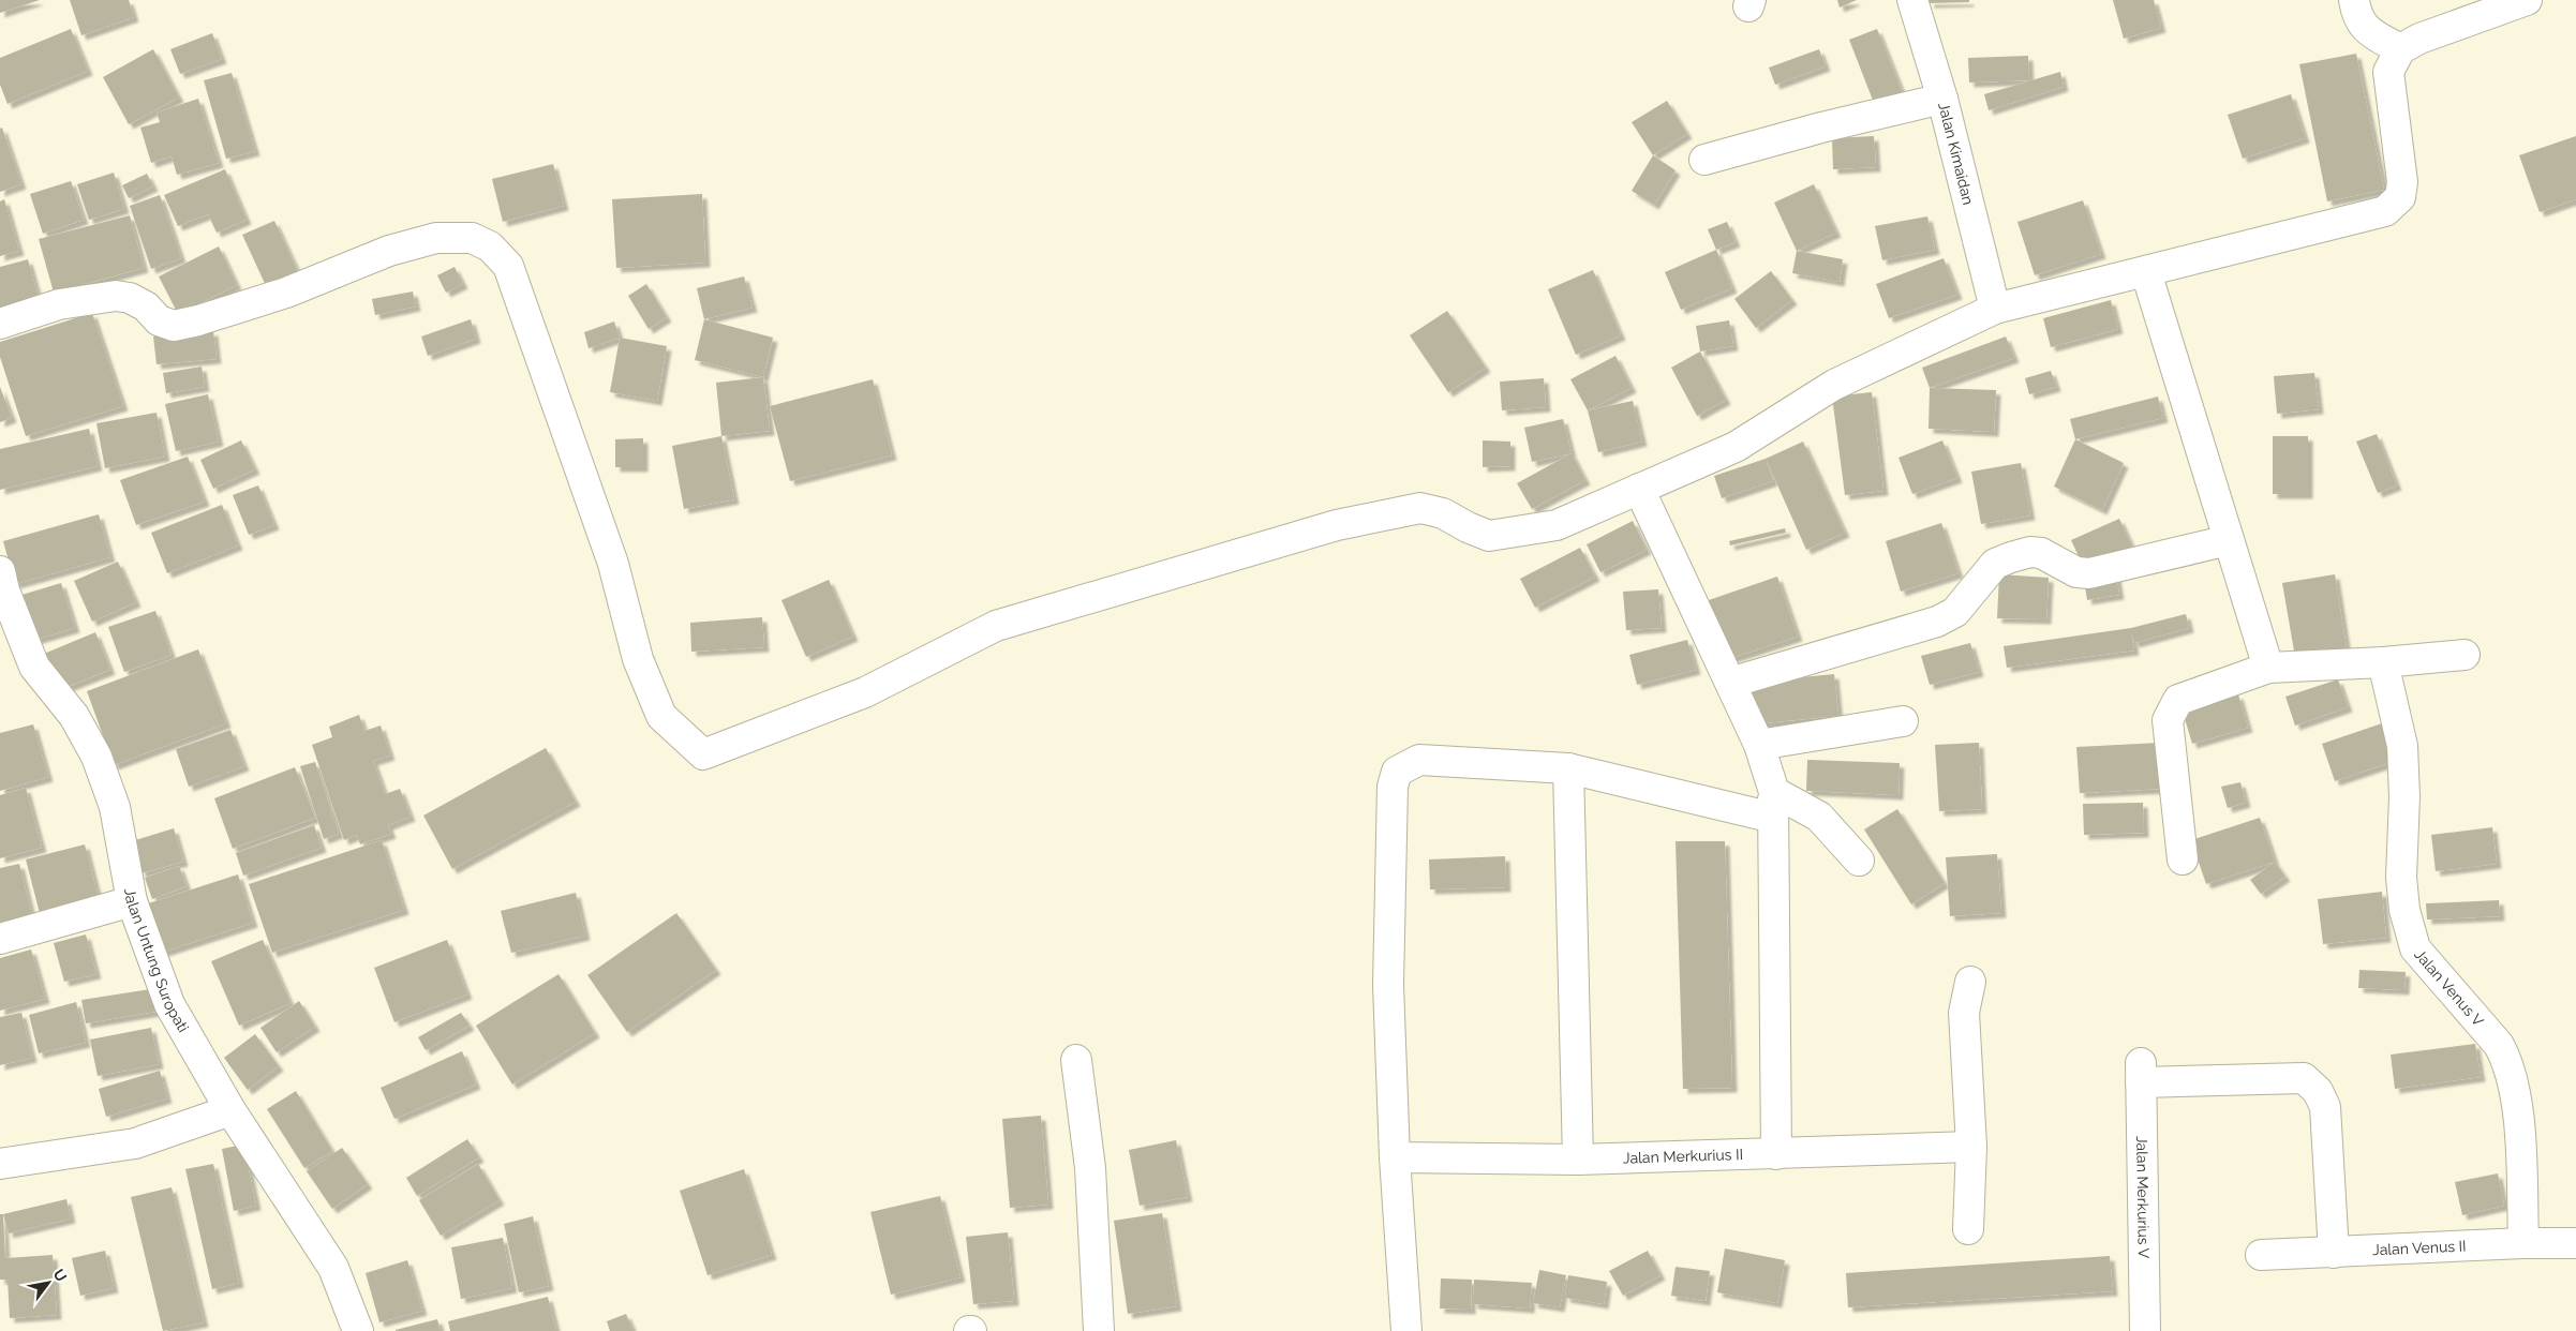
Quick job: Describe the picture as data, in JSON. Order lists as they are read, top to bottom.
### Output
{
  "streets": {
    "street": [
      "Jalan Kimaidan",
      "Jalan Untung Suropati",
      "Jalan Venus V",
      "Jalan Merkurius II",
      "Jalan Merkurius V",
      "Jalan Venus II"
    ]
  },
  "crossings": [
    ["Jalan Venus V", "Jalan Venus II"],
    ["Jalan Merkurius V", "Jalan Venus II"]
  ],
  "north": "top right"
}
